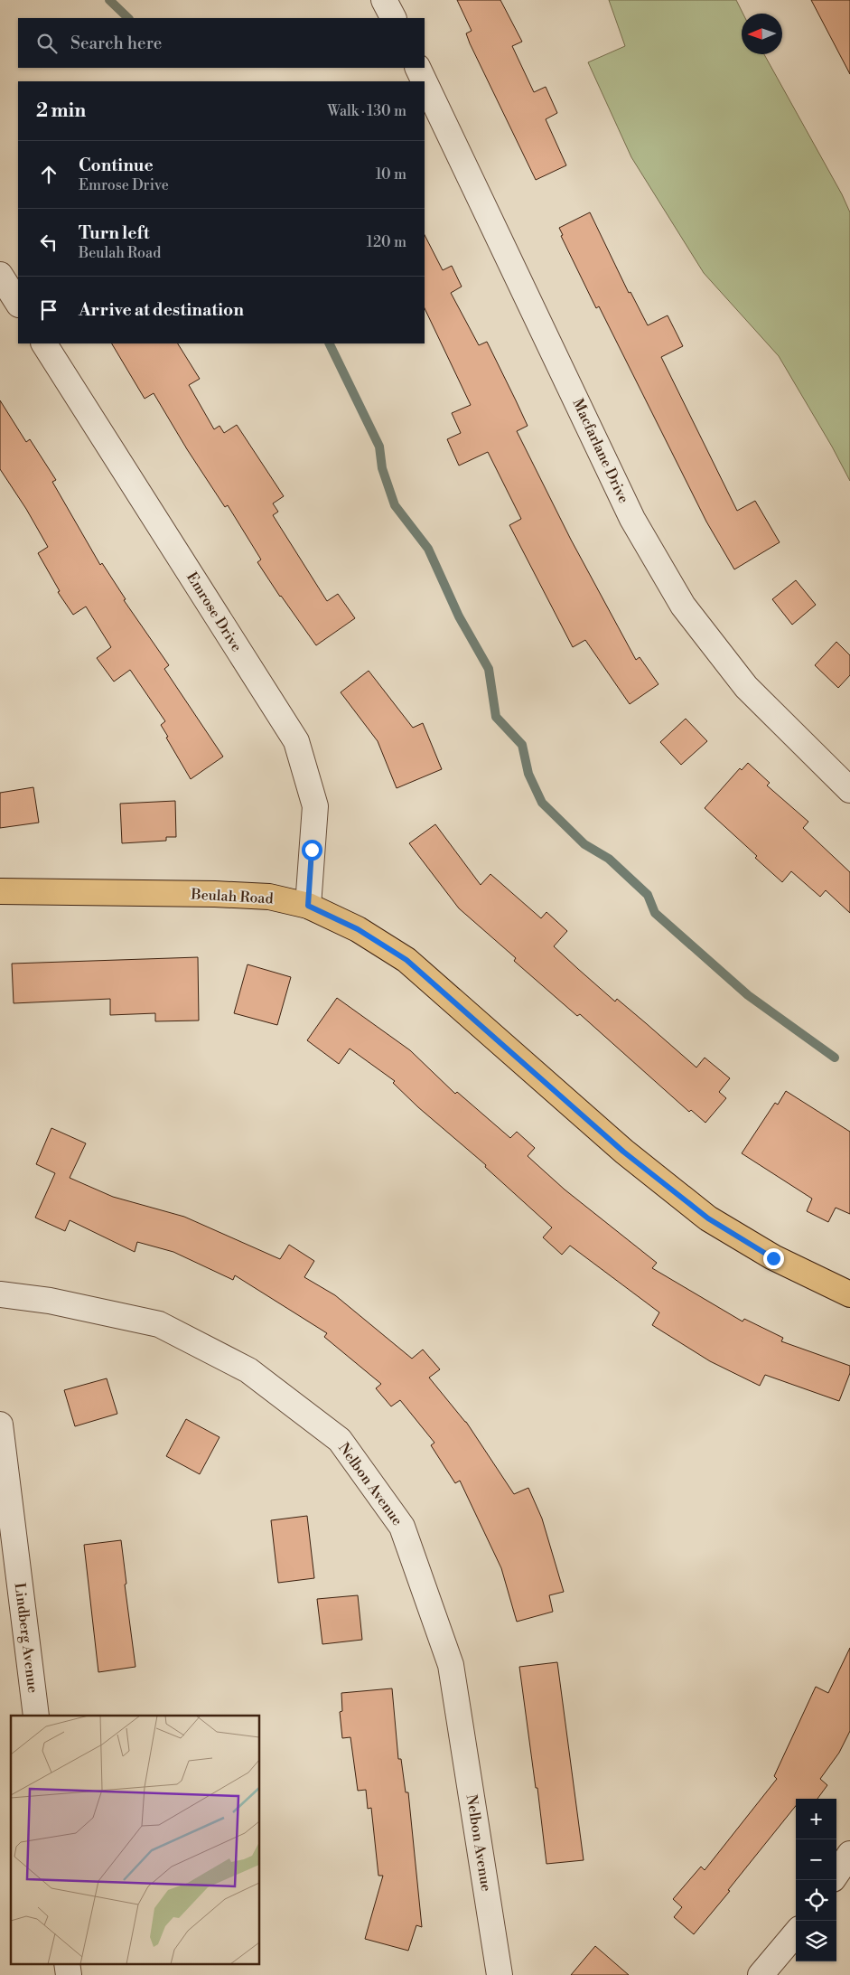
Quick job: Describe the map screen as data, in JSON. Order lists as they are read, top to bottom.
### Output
{
  "streets": {
    "main road": ["Beulah Road"],
    "street": [
      "Macfarlane Drive",
      "Emrose Drive",
      "Nelbon Avenue",
      "Lindberg Avenue"
    ]
  },
  "crossings": [
    ["Emrose Drive", "Beulah Road"]
  ],
  "north": "left",
  "page": {
    "search": "Search here",
    "heading": ["2 min", "Walk · 130 m"],
    "list": [
      ["Continue", "Emrose Drive", "10 m"],
      ["Turn left", "Beulah Road", "120 m"],
      "Arrive at destination"
    ],
    "map_buttons": ["+", "−"]
  }
}
